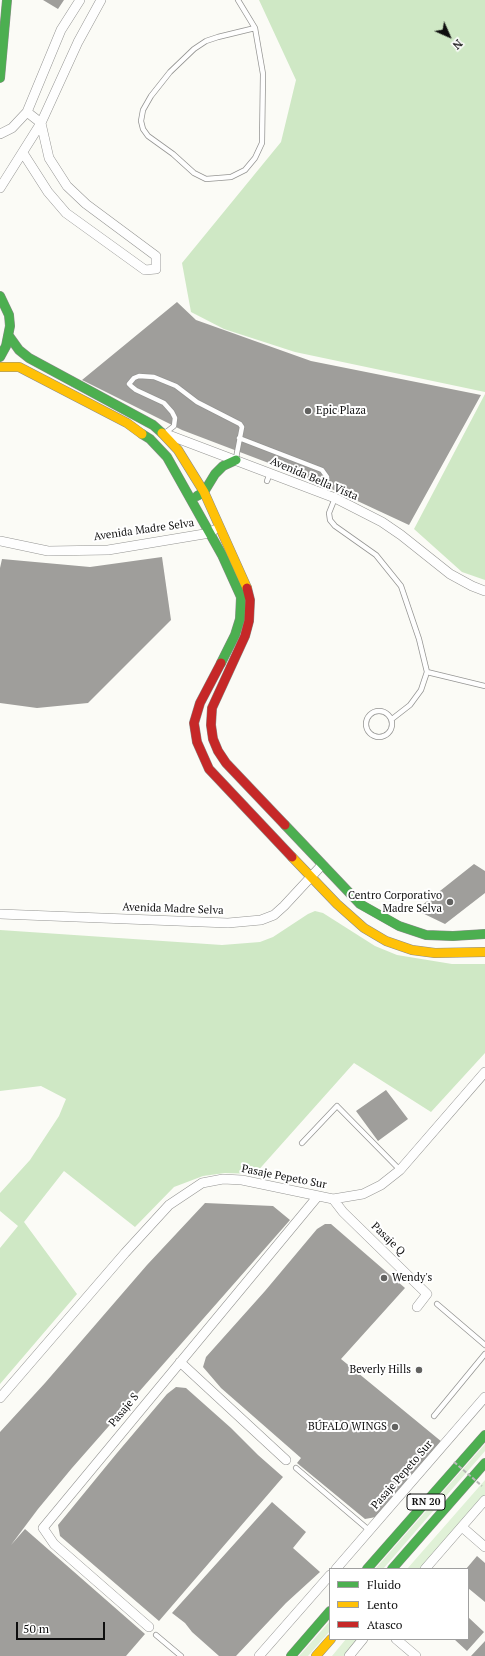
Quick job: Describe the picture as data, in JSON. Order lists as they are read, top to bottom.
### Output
{
  "streets": {
    "main road": ["RN 20"],
    "street": [
      "Avenida Bella Vista",
      "Avenida Madre Selva",
      "Pasaje Pepeto Sur",
      "Pasaje Q",
      "Pasaje S"
    ]
  },
  "crossings": [
    ["Pasaje Pepeto Sur", "Pasaje Q"],
    ["Pasaje Pepeto Sur", "Pasaje S"]
  ],
  "places": [
    "Epic Plaza",
    "Centro Corporativo Madre Selva",
    "Wendy's",
    "Beverly Hills",
    "BÚFALO WINGS"
  ],
  "legend": ["Fluido", "Lento", "Atasco"],
  "scale_bar": "50 m",
  "north": "bottom right"
}
